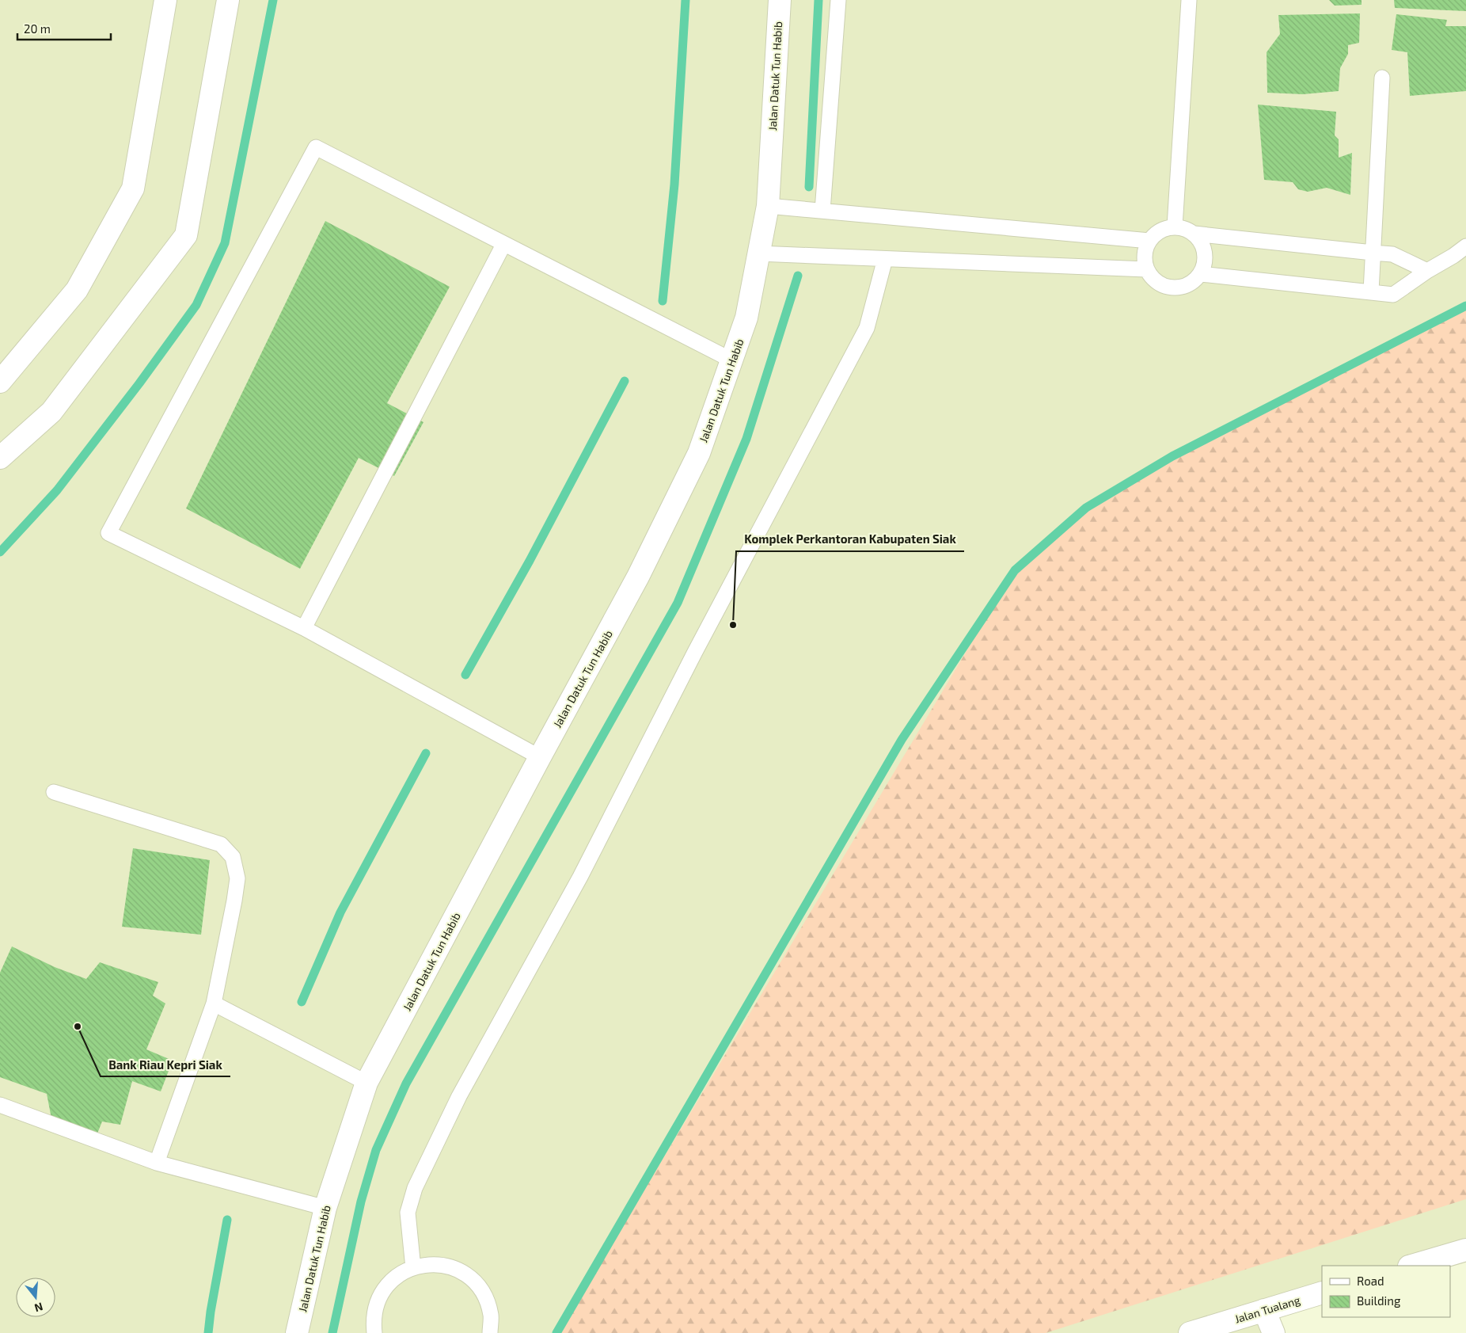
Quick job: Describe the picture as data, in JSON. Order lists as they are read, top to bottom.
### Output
{
  "streets": {
    "street": ["Jalan Datuk Tun Habib", "Jalan Tualang"]
  },
  "places": ["Komplek Perkantoran Kabupaten Siak", "Bank Riau Kepri Siak"],
  "legend": ["Road", "Building"],
  "scale_bar": "20 m",
  "north": "bottom"
}
